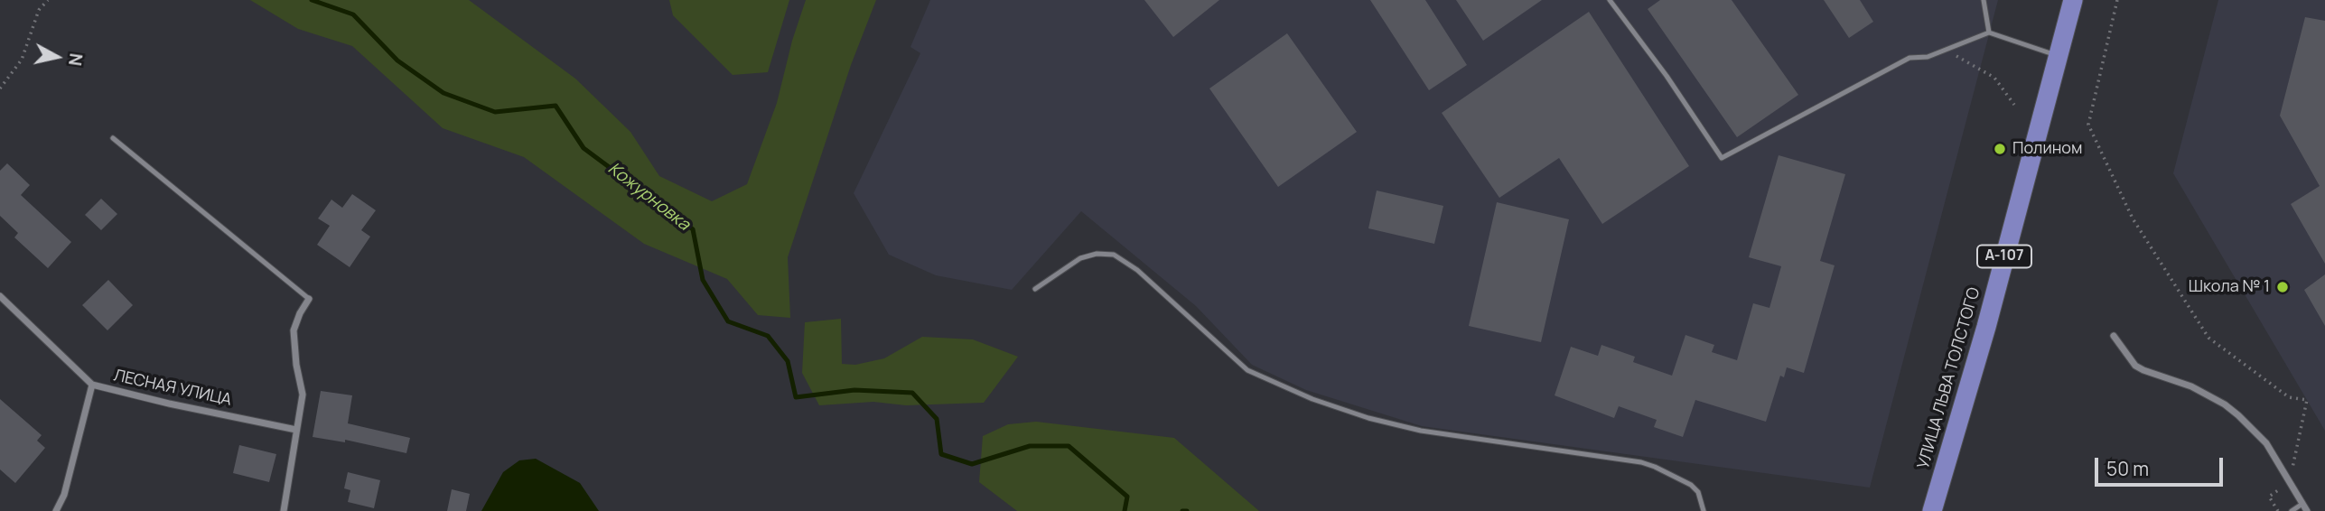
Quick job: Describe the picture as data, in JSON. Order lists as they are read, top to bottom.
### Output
{
  "streets": {
    "highway": ["А-107", "УЛИЦА ЛЬВА ТОЛСТОГО"],
    "street": ["ЛЕСНАЯ УЛИЦА"]
  },
  "water": ["Кожурновка"],
  "places": ["Полином", "Школа № 1"],
  "scale_bar": "50 m",
  "north": "right"
}
